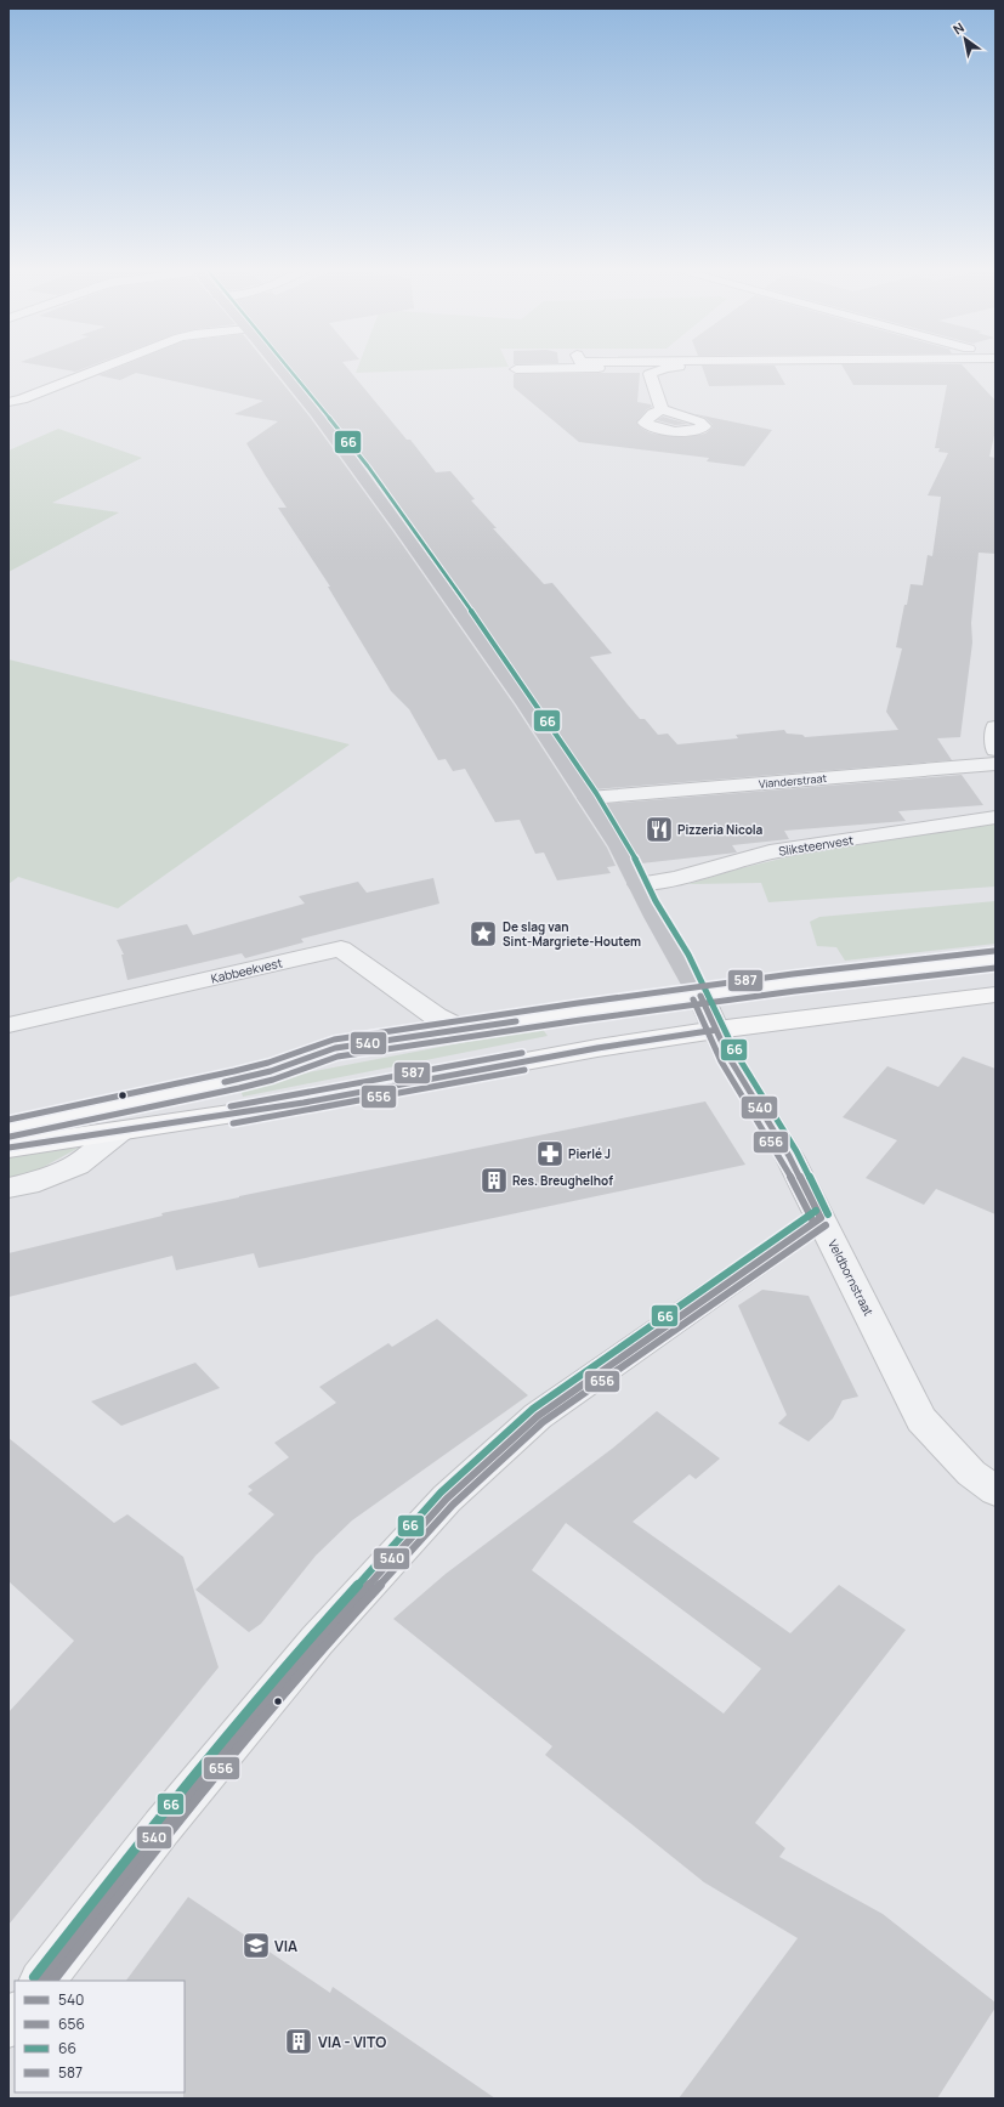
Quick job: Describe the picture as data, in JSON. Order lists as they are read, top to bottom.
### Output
{
  "streets": {
    "street": [
      "Vianderstraat",
      "Sliksteenvest",
      "Kabbeekvest",
      "Veldbornstraat"
    ]
  },
  "places": {
    "restaurant": ["Pizzeria Nicola"],
    "place": ["De slag van Sint-Margriete-Houtem"],
    "pharmacy": ["Pierlé J"],
    "building": ["Res. Breughelhof", "VIA - VITO"],
    "school or university": ["VIA"]
  },
  "lines": [
    "transit line 66",
    "transit line 587",
    "transit line 656",
    "transit line 540"
  ],
  "legend": [
    "540",
    "656",
    "66",
    "587"
  ],
  "north": "top left"
}
